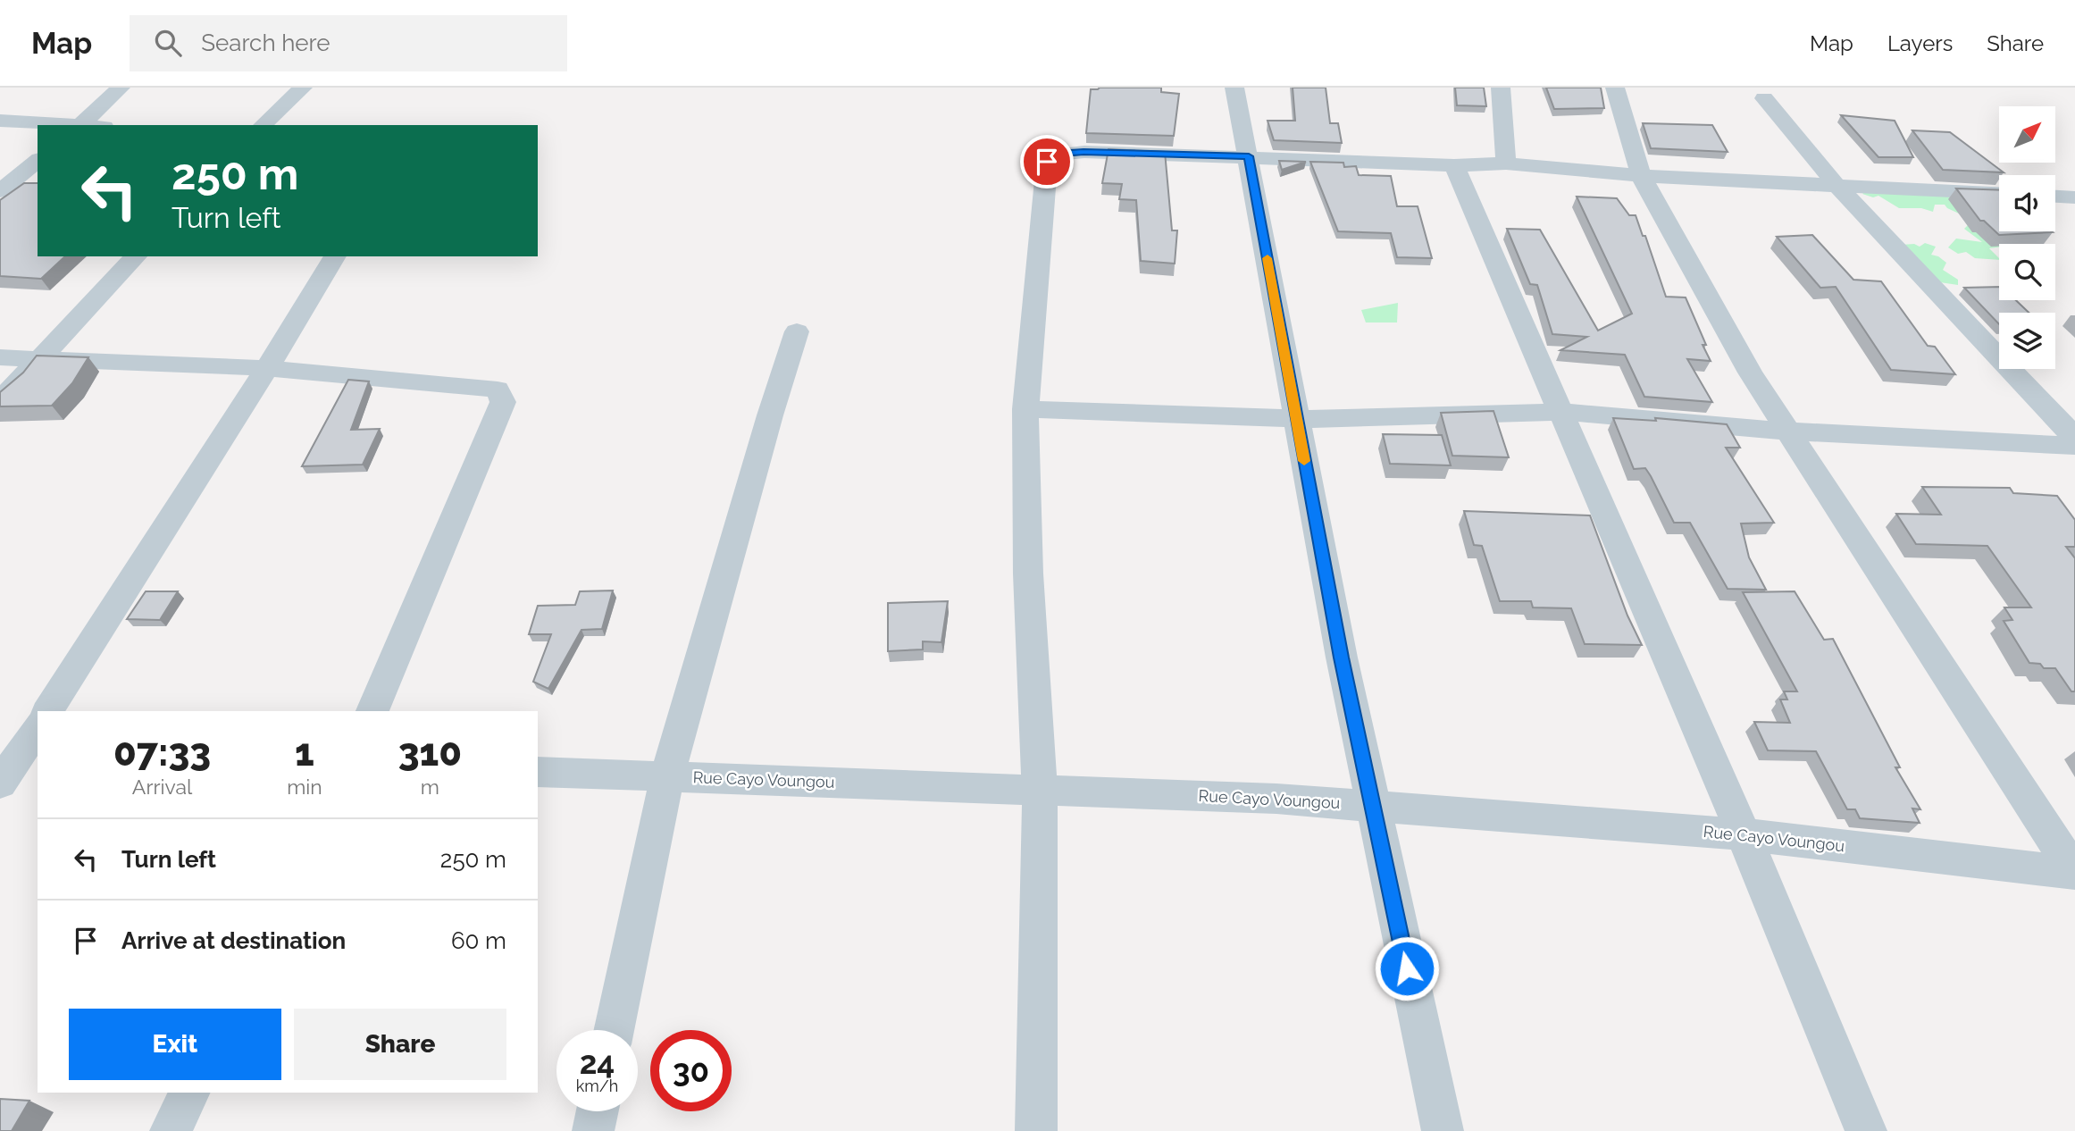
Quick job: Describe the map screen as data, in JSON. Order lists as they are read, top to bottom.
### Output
{
  "streets": {
    "street": ["Rue Cayo Voungou"]
  },
  "north": "top right",
  "page": {
    "header": "Map",
    "search": "Search here",
    "nav": ["Map", "Layers", "Share"],
    "turn": ["250 m", "Turn left"],
    "eta": [
      "07:33",
      "Arrival",
      "1",
      "min",
      "310",
      "m"
    ],
    "list": [
      {
        "name": "Turn left",
        "value": "250 m"
      },
      {
        "name": "Arrive at destination",
        "value": "60 m"
      }
    ],
    "buttons": ["Exit", "Share"],
    "speed": "24 km/h",
    "limit": "30"
  }
}
